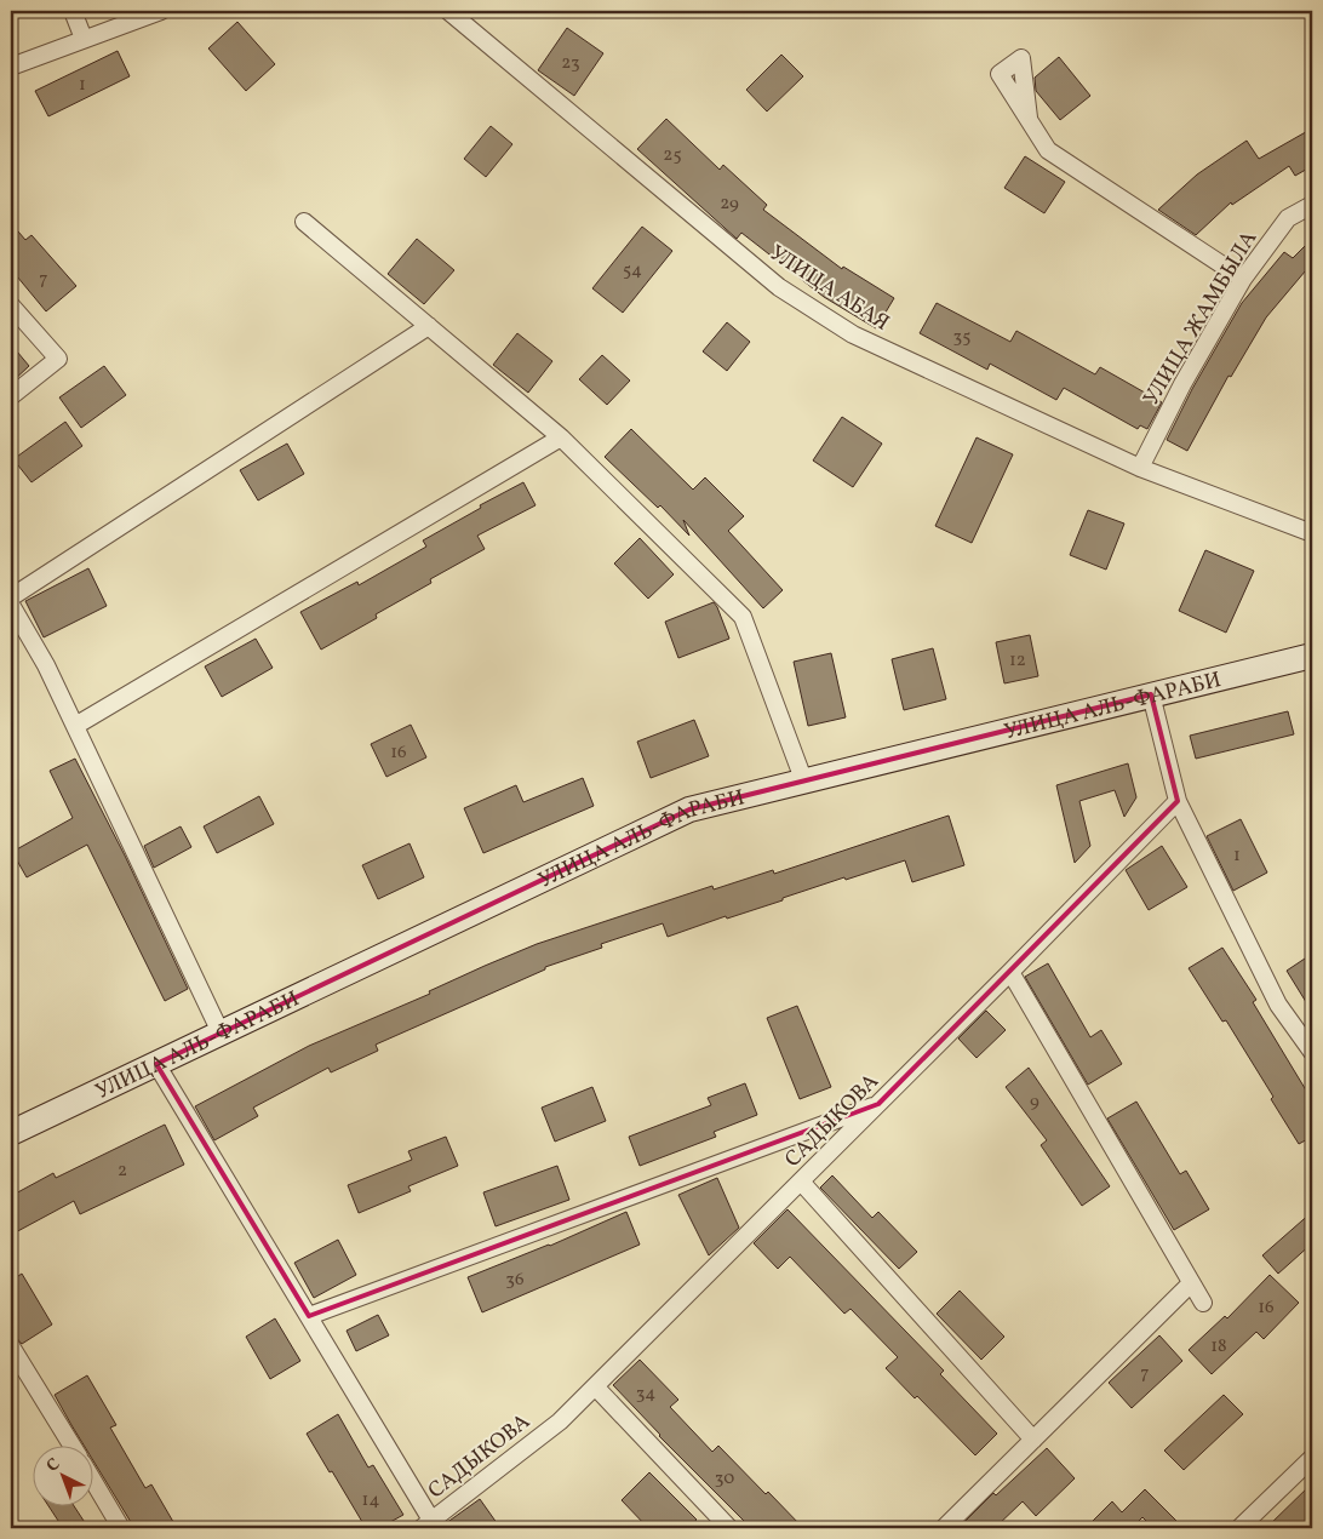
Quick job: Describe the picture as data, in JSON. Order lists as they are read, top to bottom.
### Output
{
  "streets": {
    "main road": ["УЛИЦА АЛЬ-ФАРАБИ"],
    "street": ["УЛИЦА АБАЯ", "УЛИЦА ЖАМБЫЛА", "САДЫКОВА"]
  },
  "crossings": [
    ["УЛИЦА АБАЯ", "УЛИЦА ЖАМБЫЛА"]
  ],
  "house_numbers": [
    "23",
    "1",
    "25",
    "29",
    "54",
    "7",
    "35",
    "12",
    "16",
    "1",
    "9",
    "2",
    "36",
    "16",
    "18",
    "7",
    "34",
    "30",
    "14"
  ],
  "north": "top left"
}
